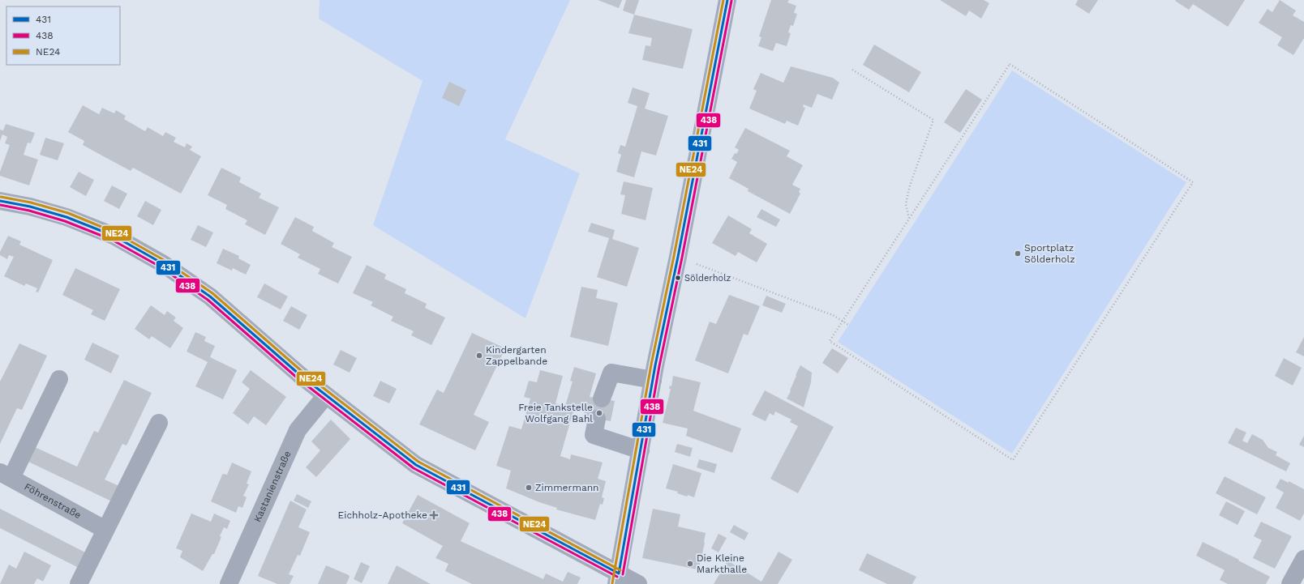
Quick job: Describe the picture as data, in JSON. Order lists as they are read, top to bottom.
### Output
{
  "streets": {
    "street": ["Kastanienstraße", "Föhrenstraße"]
  },
  "places": {
    "other": [
      "Sportplatz Sölderholz",
      "Sölderholz",
      "Kindergarten Zappelbande",
      "Freie Tankstelle Wolfgang Bahl",
      "Zimmermann",
      "Die Kleine Markthalle"
    ],
    "health": ["Eichholz-Apotheke"]
  },
  "lines": ["transit line 431", "transit line NE24", "transit line 438"],
  "legend": ["431", "438", "NE24"]
}
